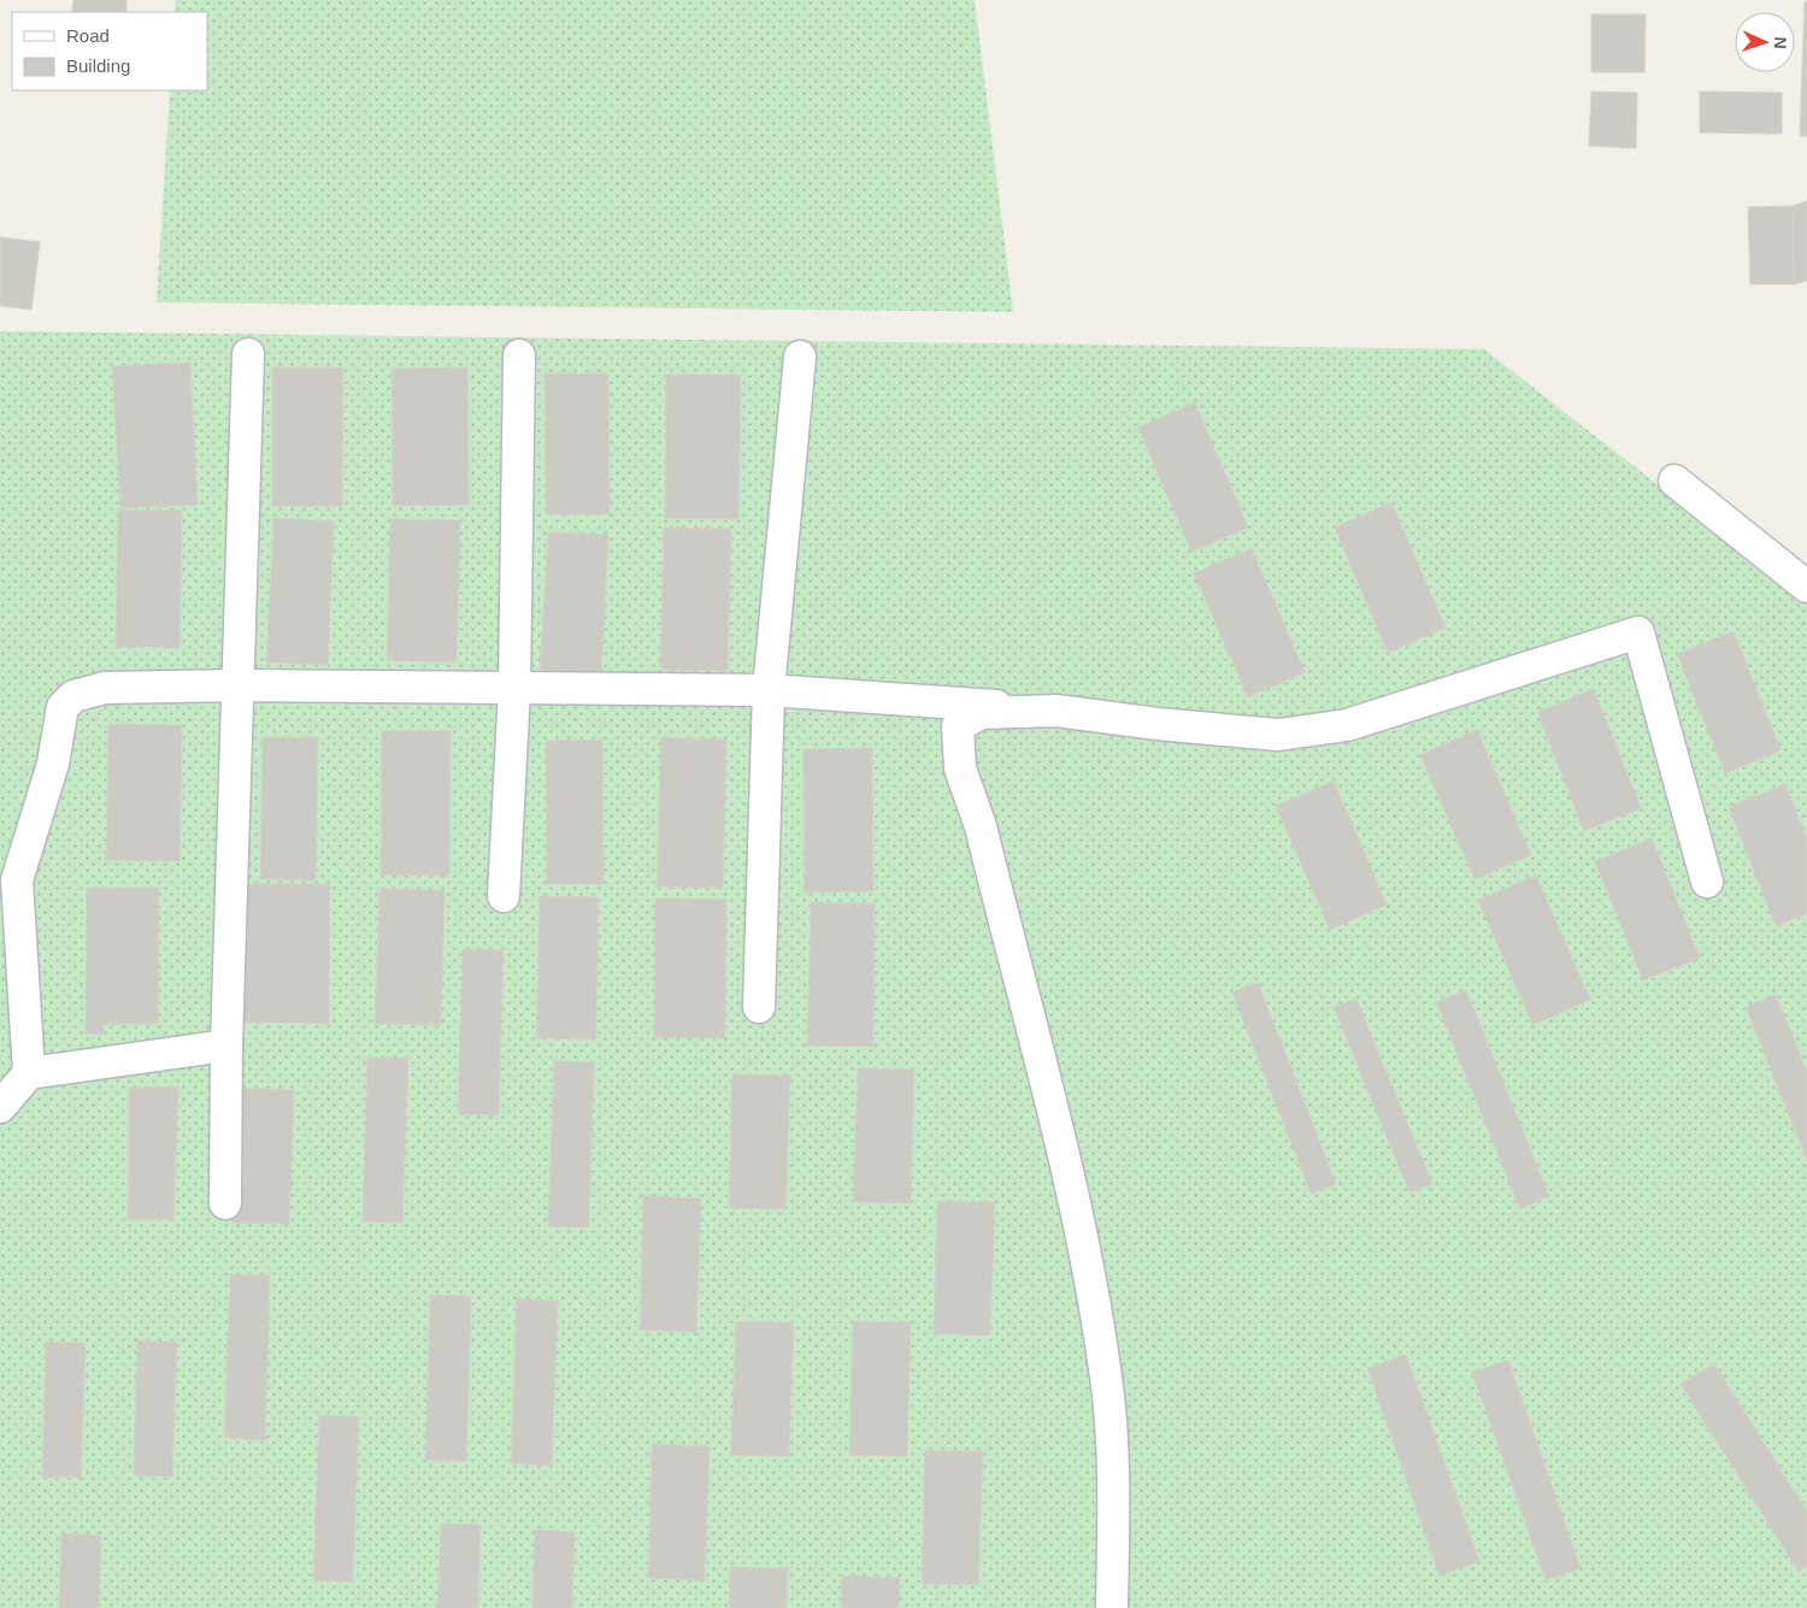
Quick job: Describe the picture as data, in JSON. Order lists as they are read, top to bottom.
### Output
{
  "legend": ["Road", "Building"],
  "north": "right"
}
